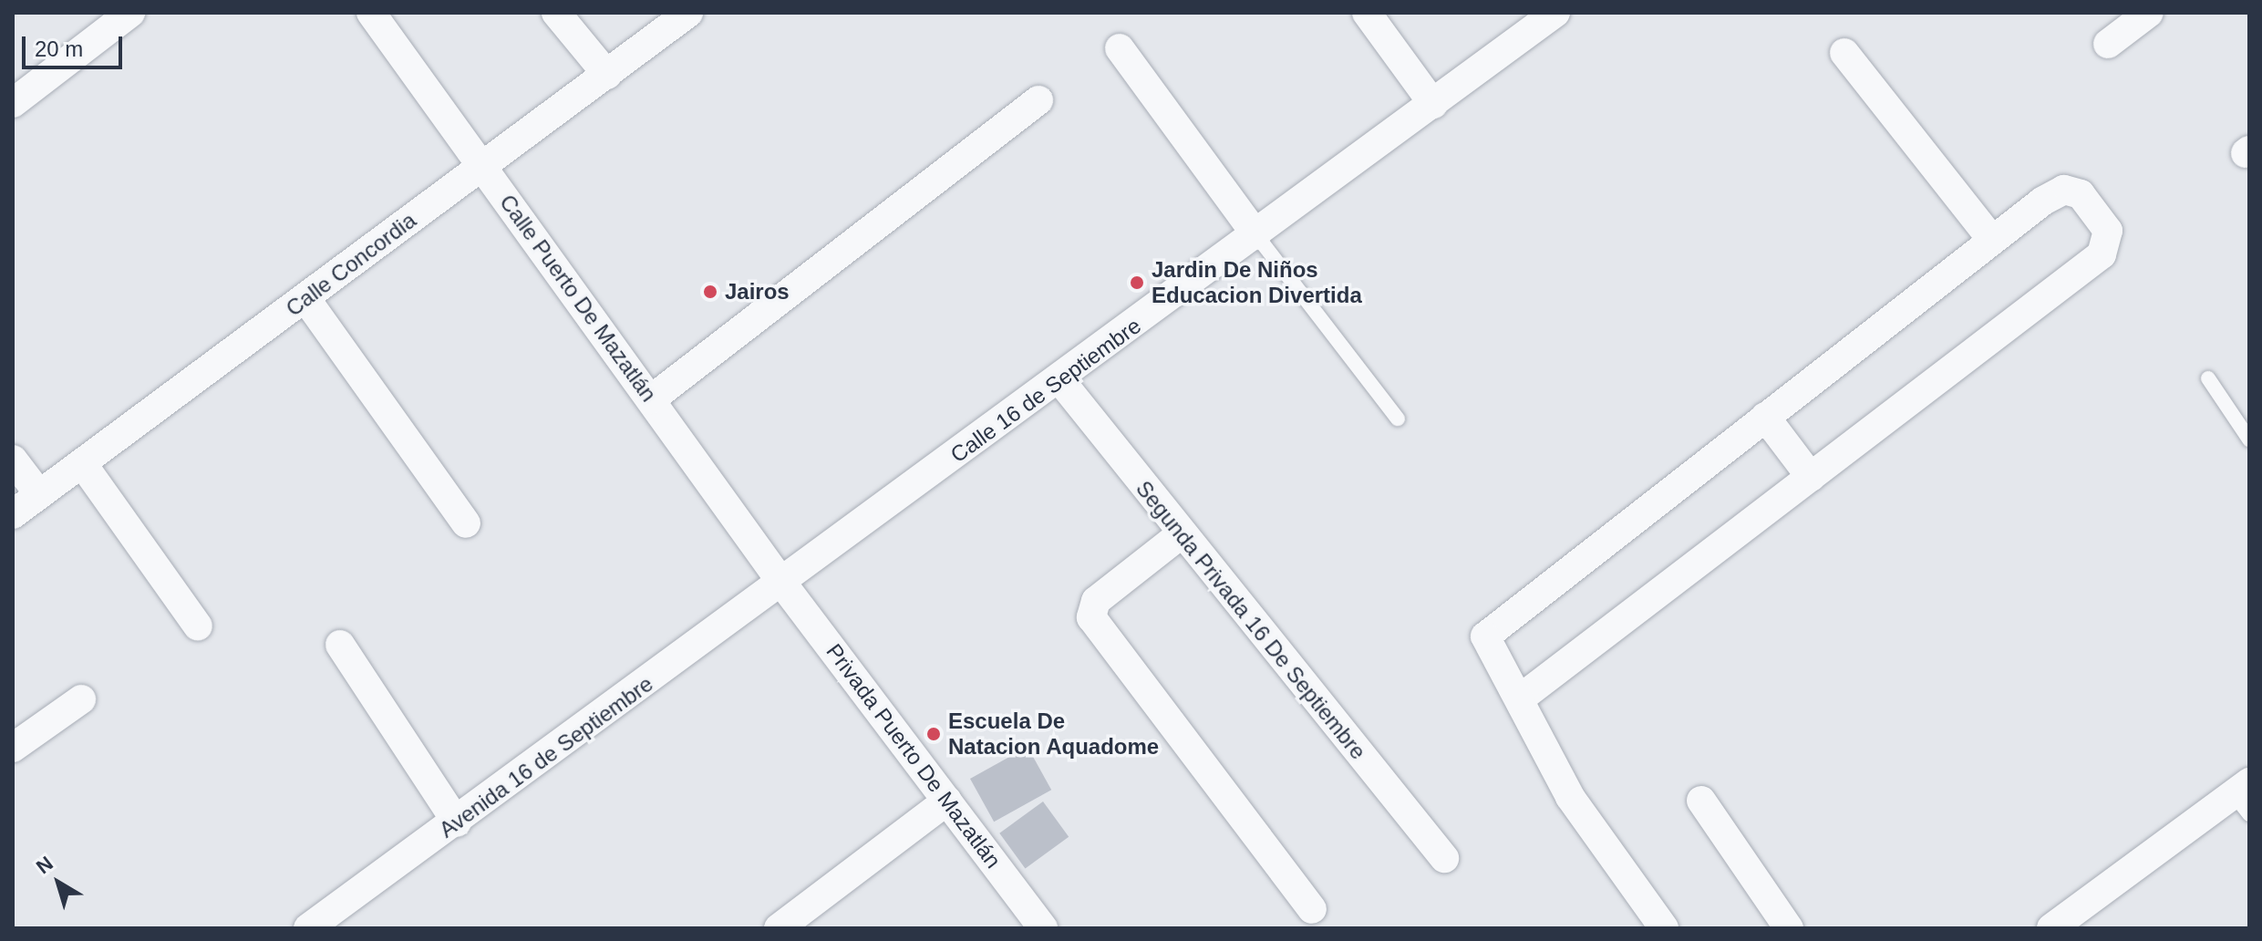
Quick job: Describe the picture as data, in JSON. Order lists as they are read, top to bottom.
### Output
{
  "streets": {
    "street": [
      "Calle Concordia",
      "Calle Puerto De Mazatlán",
      "Calle 16 de Septiembre",
      "Segunda Privada 16 De Septiembre",
      "Privada Puerto De Mazatlán",
      "Avenida 16 de Septiembre"
    ]
  },
  "crossings": [
    ["Calle Concordia", "Calle Puerto De Mazatlán"],
    ["Calle Puerto De Mazatlán", "Calle 16 de Septiembre"],
    ["Calle Puerto De Mazatlán", "Privada Puerto De Mazatlán"],
    ["Calle Puerto De Mazatlán", "Avenida 16 de Septiembre"],
    ["Calle 16 de Septiembre", "Segunda Privada 16 De Septiembre"],
    ["Calle 16 de Septiembre", "Privada Puerto De Mazatlán"],
    ["Calle 16 de Septiembre", "Avenida 16 de Septiembre"],
    ["Privada Puerto De Mazatlán", "Avenida 16 de Septiembre"]
  ],
  "places": ["Jardin De Niños Educacion Divertida", "Jairos", "Escuela De Natacion Aquadome"],
  "scale_bar": "20 m",
  "north": "top left"
}
